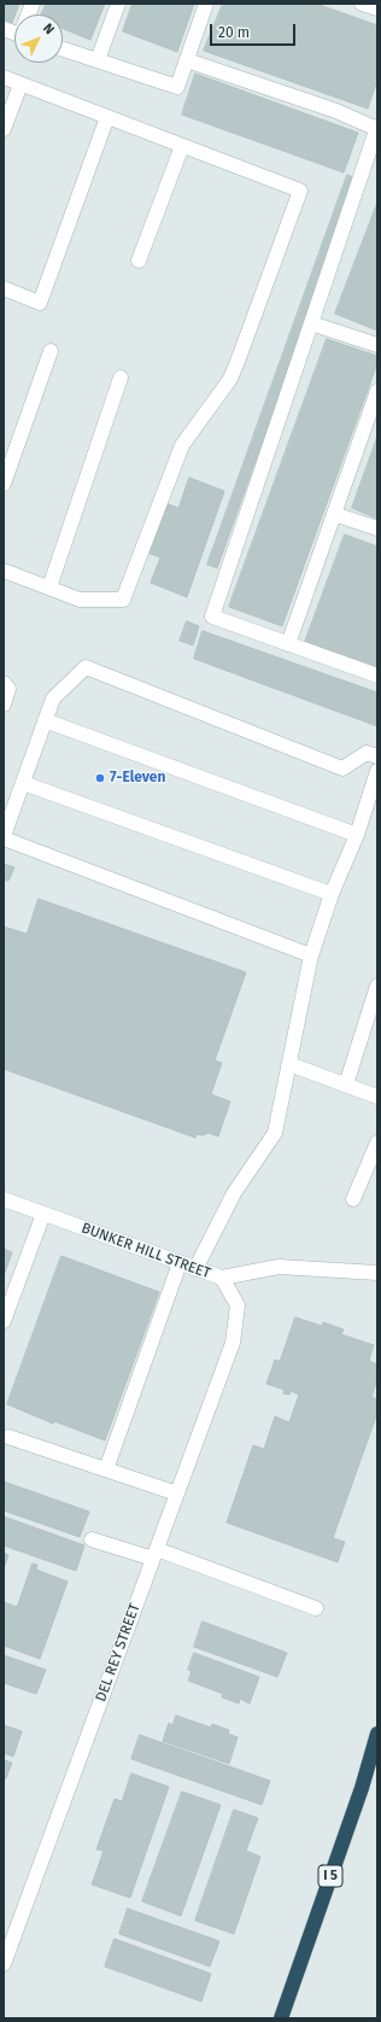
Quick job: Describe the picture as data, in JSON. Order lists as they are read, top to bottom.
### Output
{
  "streets": {
    "highway": ["I 5"],
    "street": ["BUNKER HILL STREET", "DEL REY STREET"]
  },
  "crossings": [
    ["BUNKER HILL STREET", "DEL REY STREET"]
  ],
  "places": ["7-Eleven"],
  "scale_bar": "20 m",
  "north": "top right"
}
